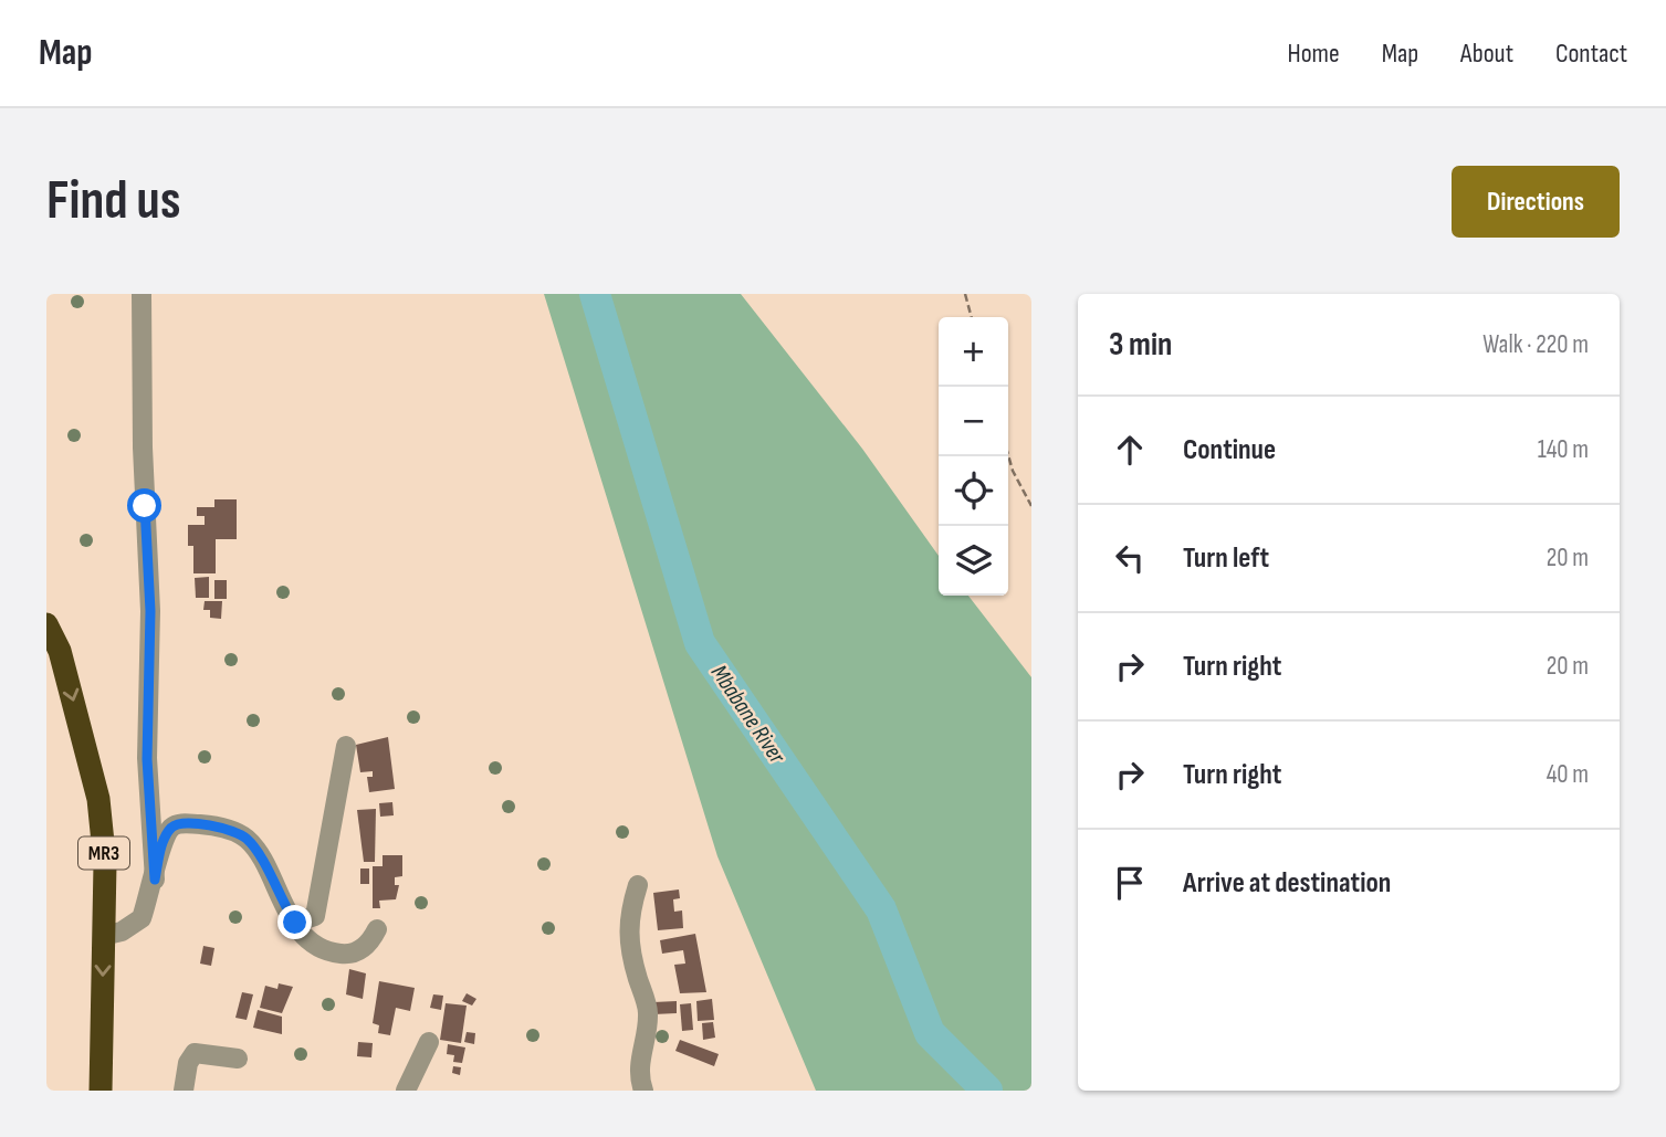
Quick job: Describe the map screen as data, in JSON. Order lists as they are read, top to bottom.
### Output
{
  "streets": {
    "highway": ["MR3"]
  },
  "water": ["Mbabane River"],
  "page": {
    "header": "Map",
    "nav": [
      "Home",
      "Map",
      "About",
      "Contact"
    ],
    "buttons": "Directions",
    "title": "Find us",
    "heading": ["3 min", "Walk · 220 m"],
    "map_buttons": ["+", "−"],
    "list": [
      ["Continue", "140 m"],
      ["Turn left", "20 m"],
      ["Turn right", "20 m"],
      ["Turn right", "40 m"],
      "Arrive at destination"
    ]
  }
}
